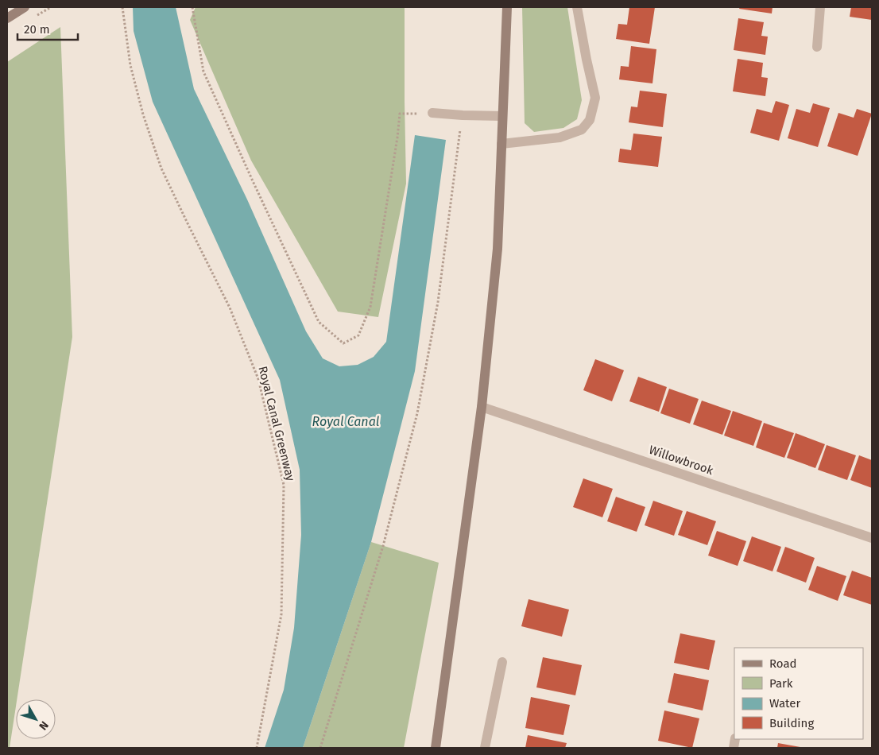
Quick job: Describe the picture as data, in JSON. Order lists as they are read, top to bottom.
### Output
{
  "streets": {
    "street": ["Willowbrook"],
    "path": ["Royal Canal Greenway"]
  },
  "water": ["Royal Canal"],
  "legend": [
    "Road",
    "Park",
    "Water",
    "Building"
  ],
  "scale_bar": "20 m",
  "north": "bottom right"
}
